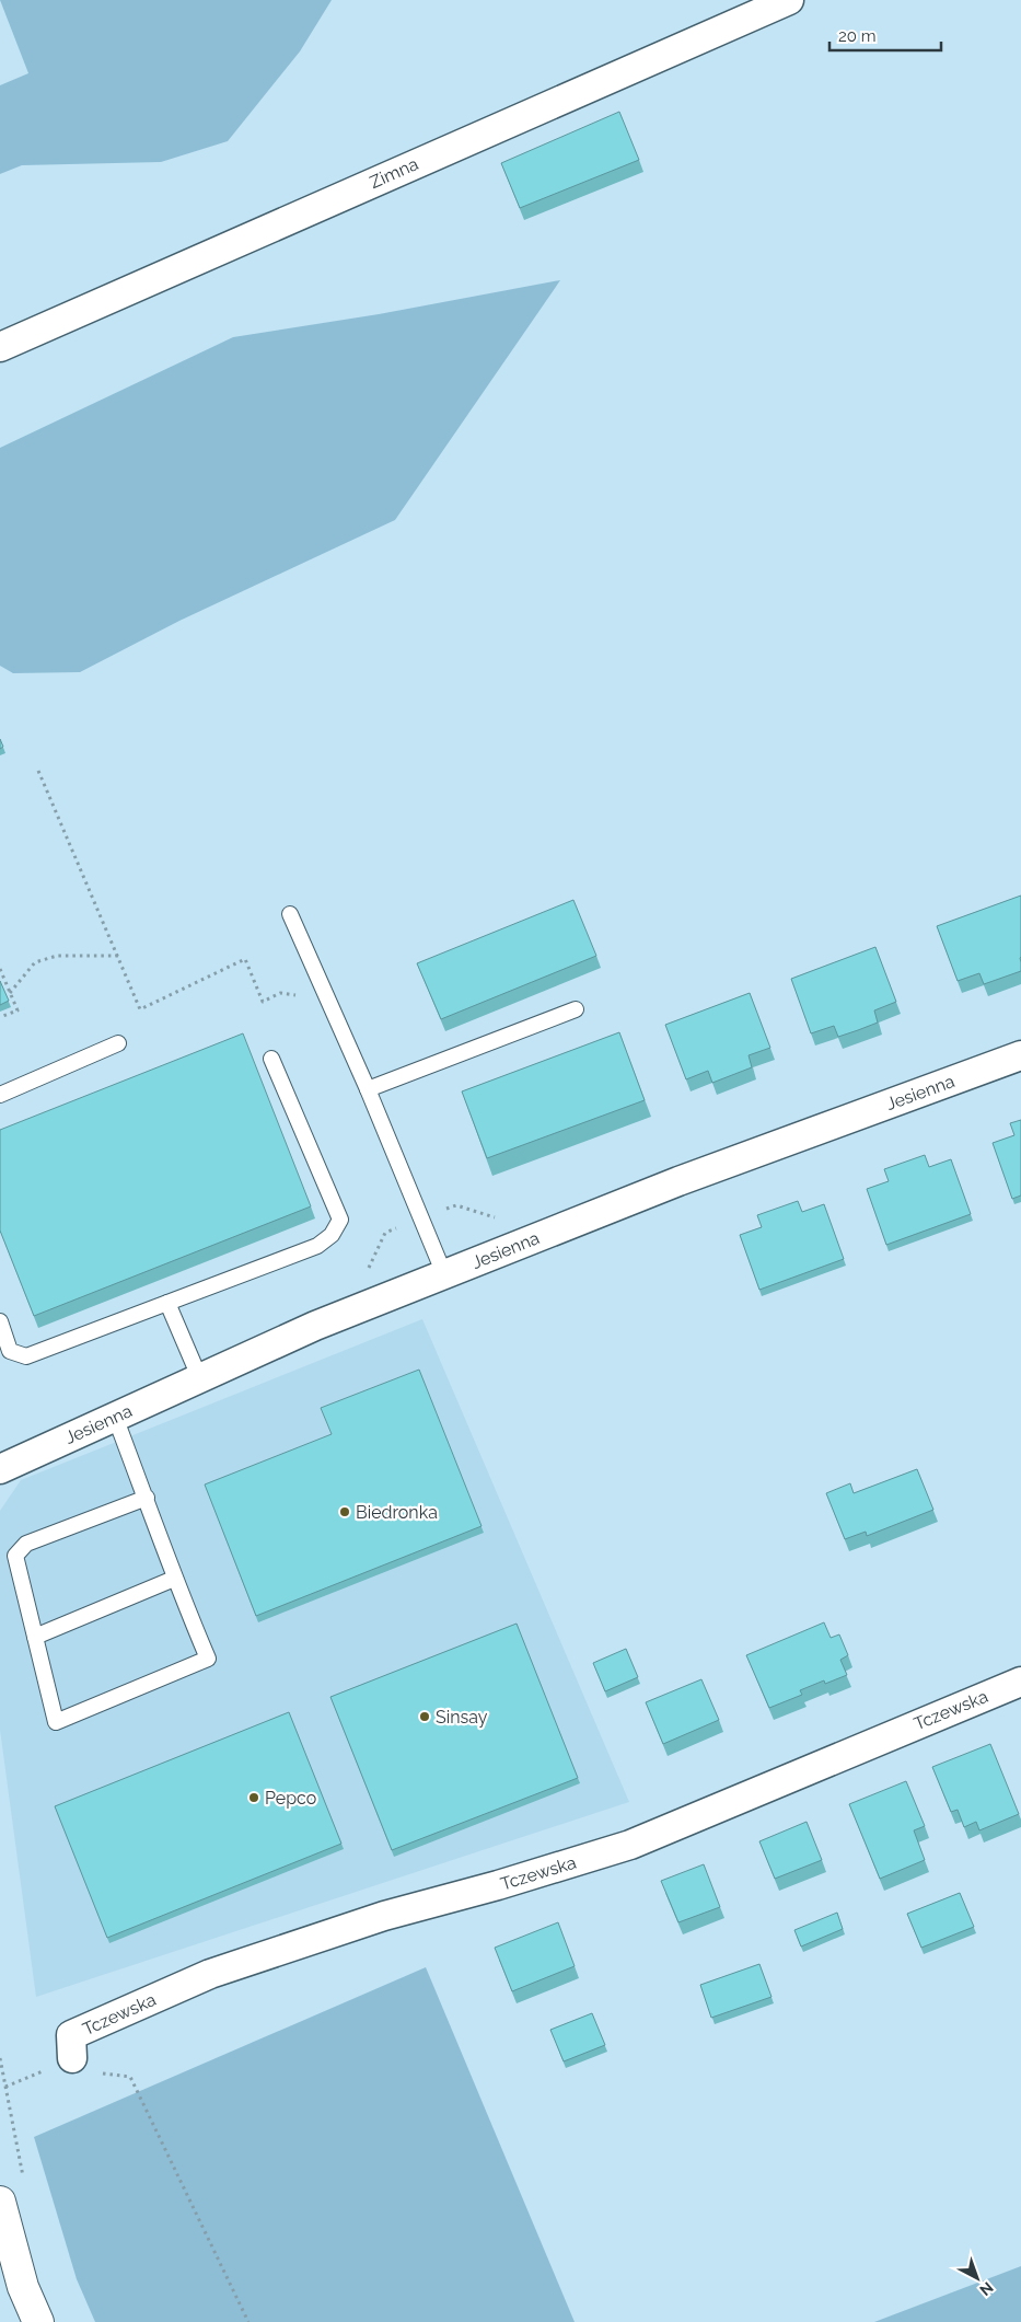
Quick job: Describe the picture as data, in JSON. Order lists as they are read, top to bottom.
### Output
{
  "streets": {
    "street": ["Zimna", "Jesienna", "Tczewska"]
  },
  "places": ["Biedronka", "Sinsay", "Pepco"],
  "scale_bar": "20 m",
  "north": "bottom right"
}
